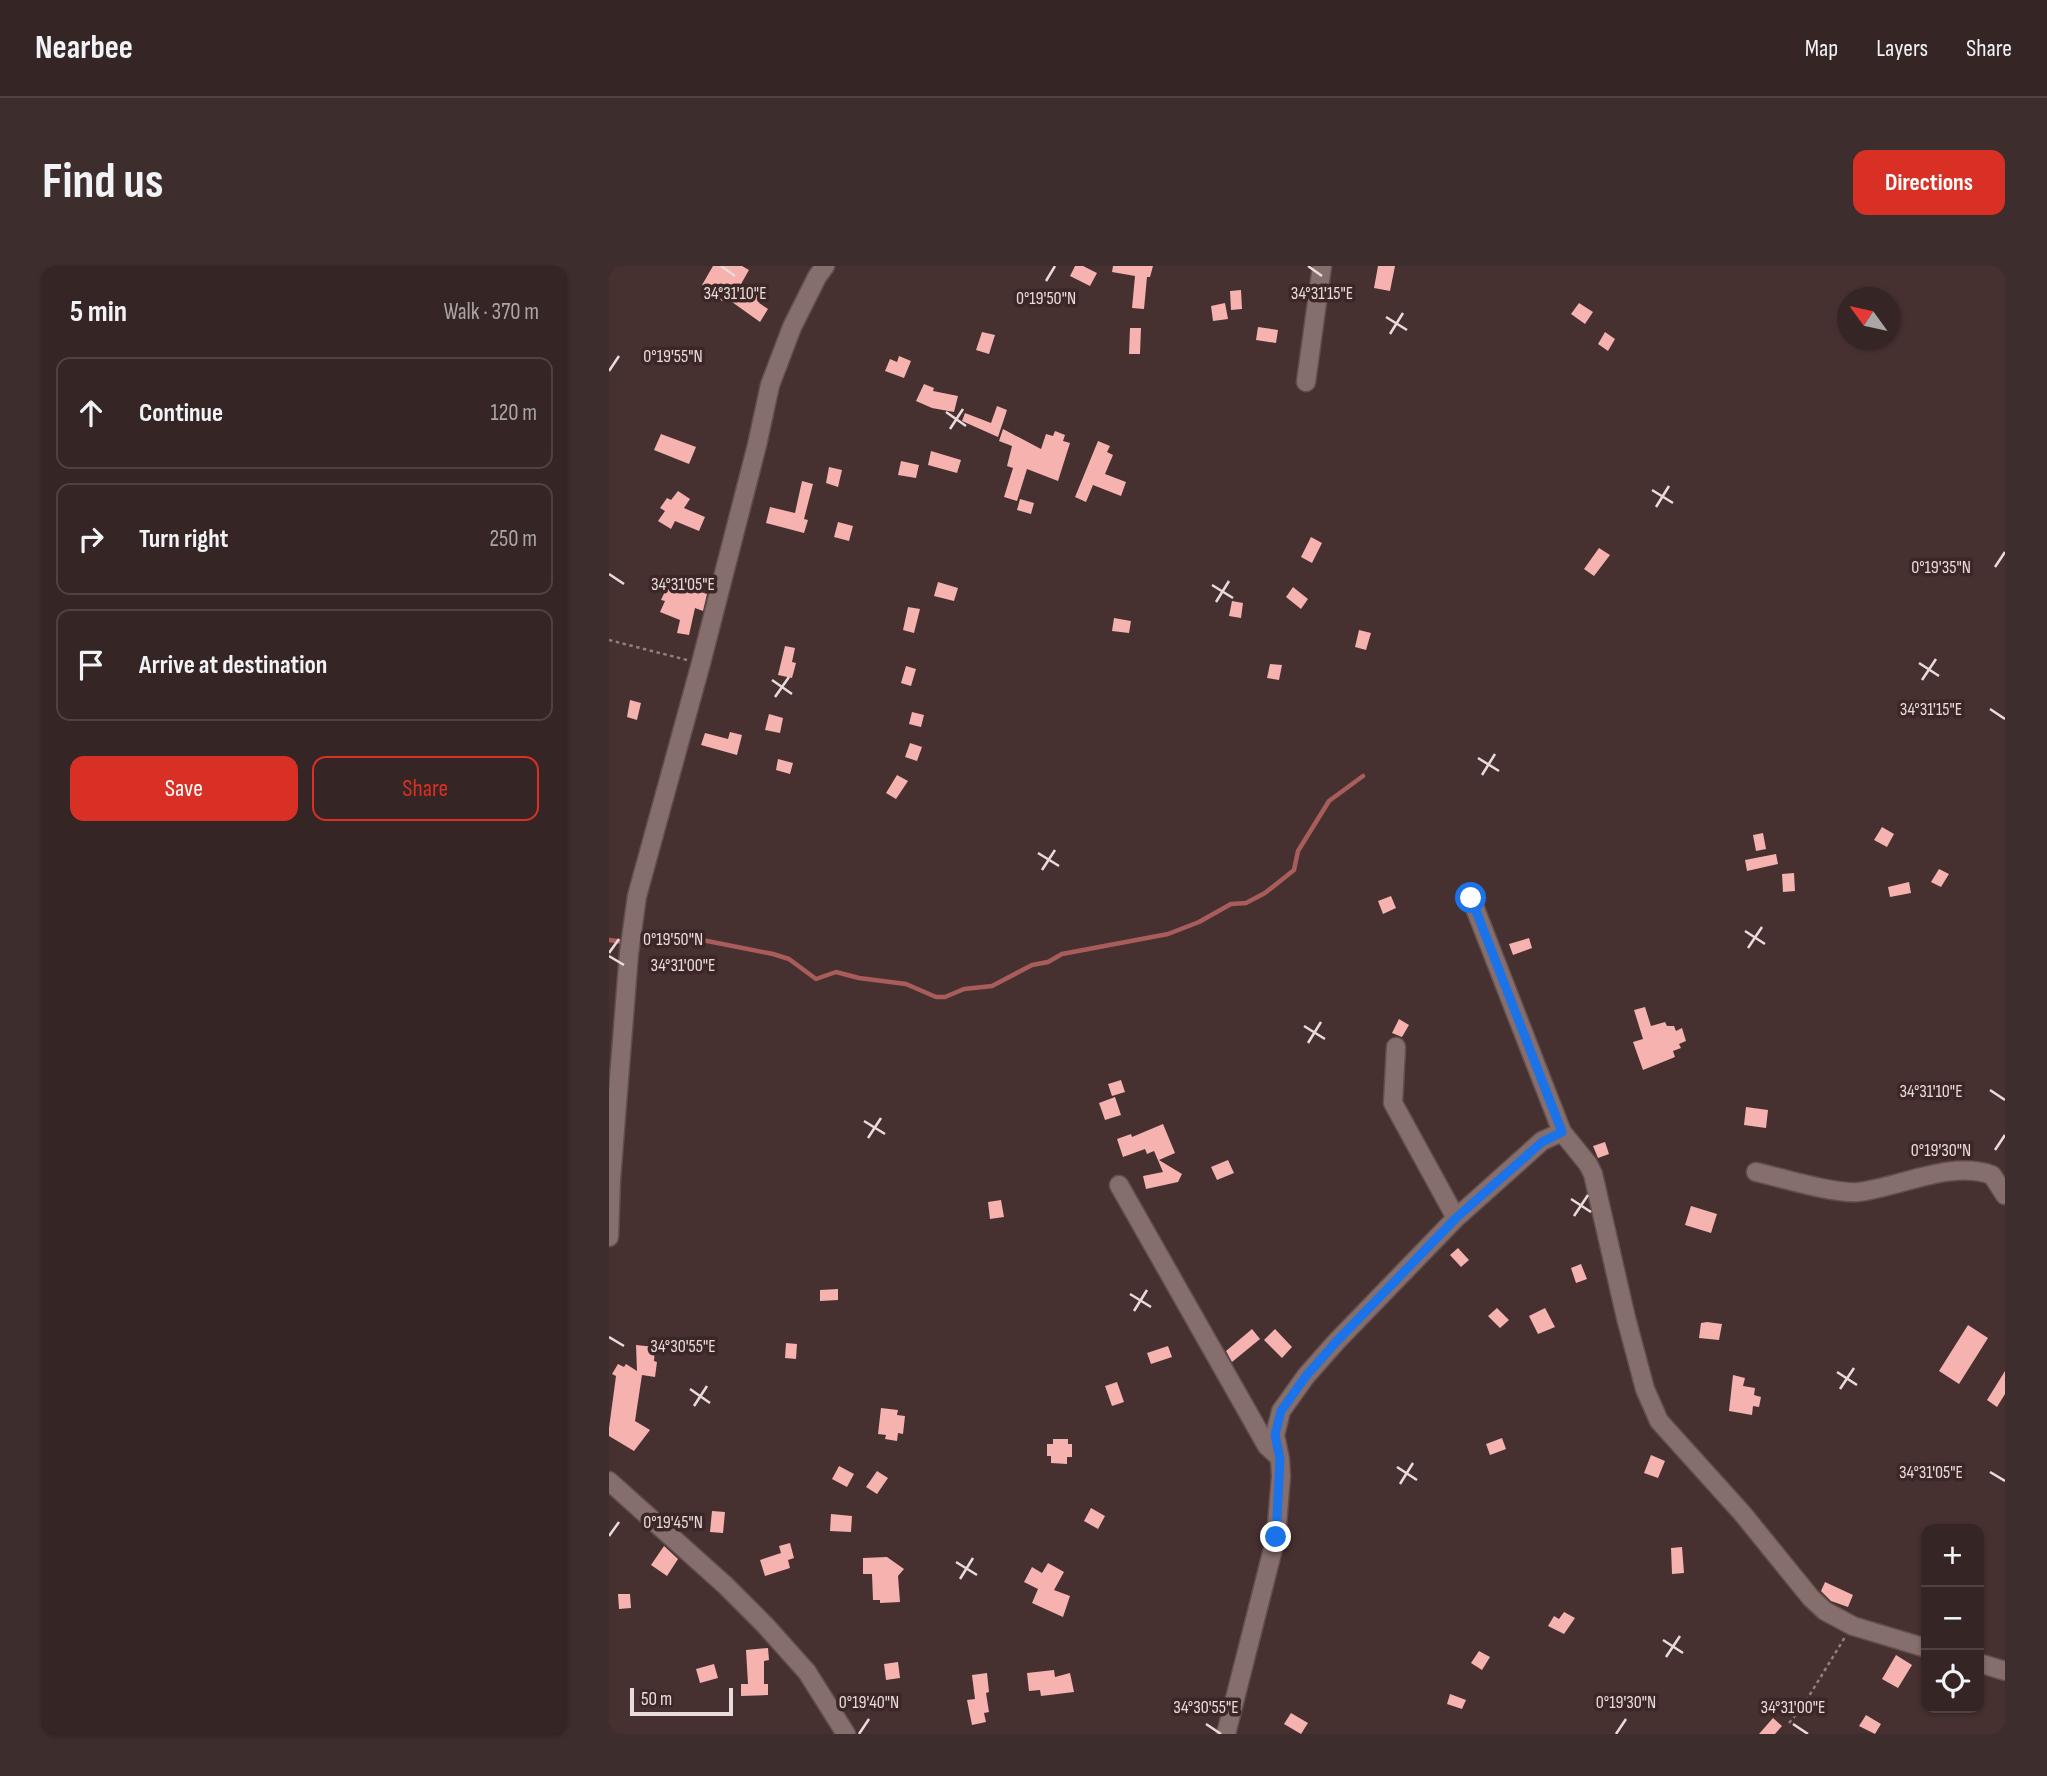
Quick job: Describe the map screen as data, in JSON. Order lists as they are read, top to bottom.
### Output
{
  "scale_bar": "50 m",
  "north": "top left",
  "page": {
    "header": "Nearbee",
    "nav": ["Map", "Layers", "Share"],
    "buttons": [
      "Directions",
      ["Save", "Share"]
    ],
    "title": "Find us",
    "heading": ["5 min", "Walk · 370 m"],
    "list": [
      ["Continue", "120 m"],
      ["Turn right", "250 m"],
      "Arrive at destination"
    ],
    "map_buttons": ["+", "−"],
    "scale": "50 m"
  },
  "coordinates": [
    "34°31'10\"E",
    "34°31'15\"E",
    "0°19'50\"N",
    "0°19'55\"N",
    "0°19'35\"N",
    "34°31'05\"E",
    "34°31'00\"E",
    "0°19'30\"N",
    "34°30'55\"E",
    "0°19'45\"N",
    "0°19'40\"N"
  ]
}
